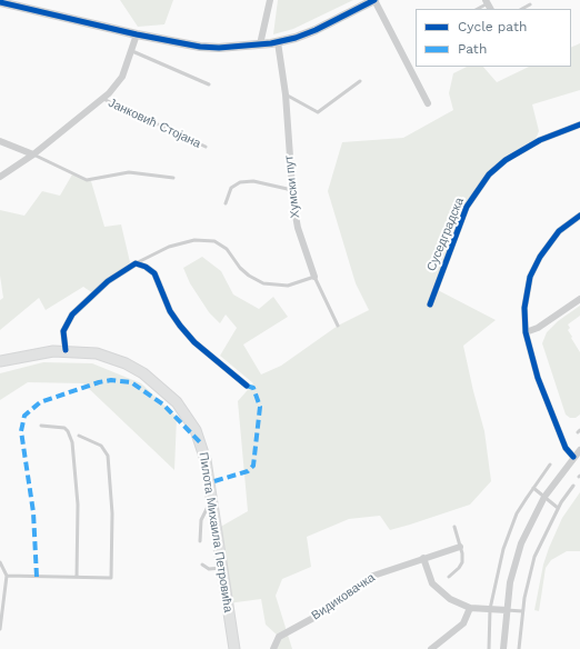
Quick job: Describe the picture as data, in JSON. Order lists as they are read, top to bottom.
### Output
{
  "streets": {
    "main road": ["Пилота Михаила Петровића"],
    "street": [
      "Јанковић Стојана",
      "Хумски пут",
      "Суседградска",
      "Видиковачка"
    ]
  },
  "legend": ["Cycle path", "Path"]
}
